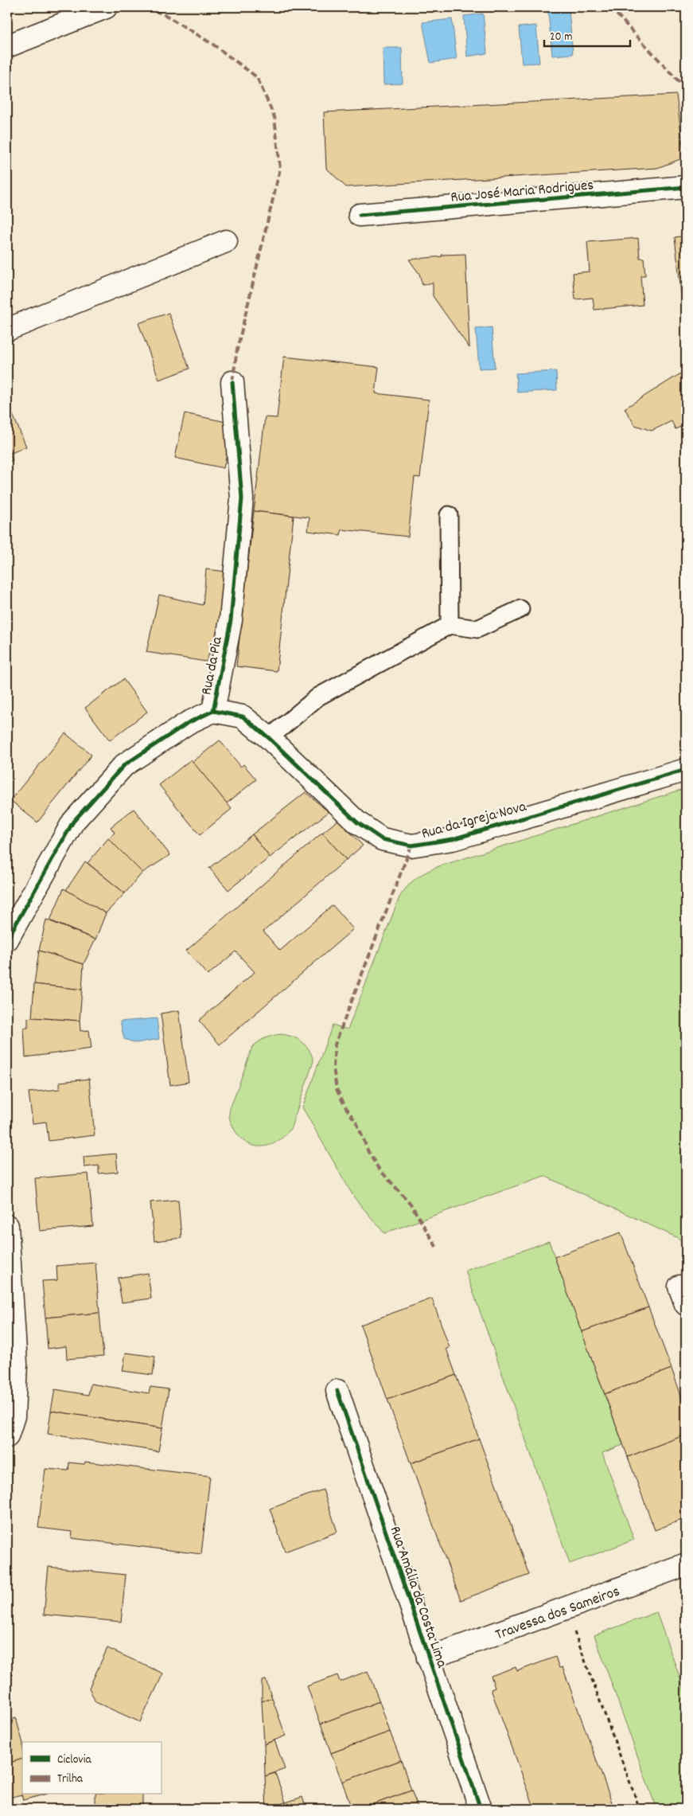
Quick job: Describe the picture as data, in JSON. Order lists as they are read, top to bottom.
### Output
{
  "streets": {
    "street": [
      "Rua José Maria Rodrigues",
      "Rua da Pia",
      "Rua da Igreja Nova",
      "Rua Amália da Costa Lima",
      "Travessa dos Sameiros"
    ]
  },
  "crossings": [
    ["Rua da Pia", "Rua da Igreja Nova"],
    ["Rua Amália da Costa Lima", "Travessa dos Sameiros"]
  ],
  "legend": ["Ciclovia", "Trilha"],
  "scale_bar": "20 m"
}
